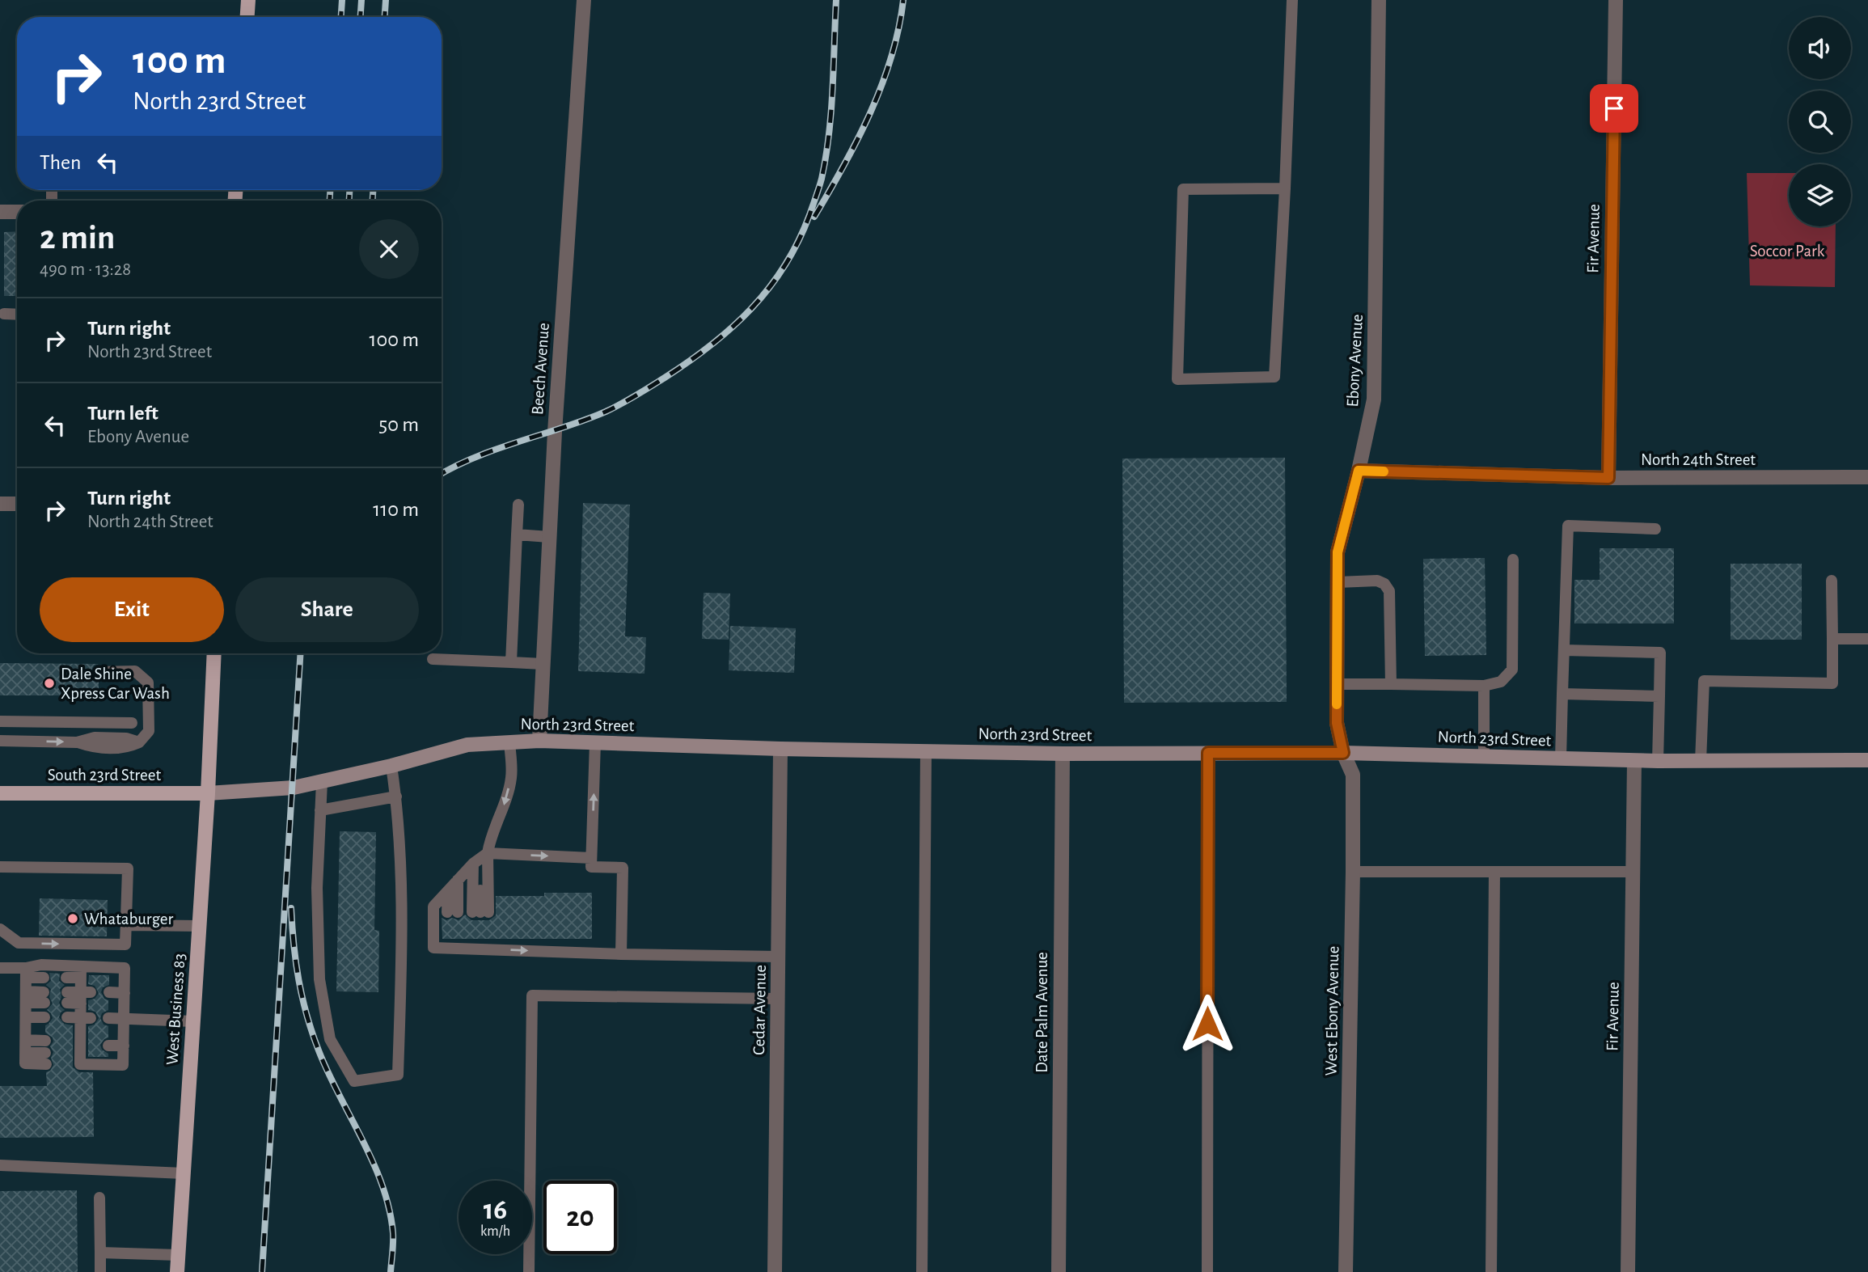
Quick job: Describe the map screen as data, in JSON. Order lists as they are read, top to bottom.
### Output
{
  "streets": {
    "main road": ["North 23rd Street", "South 23rd Street", "West Business 83"],
    "street": [
      "Fir Avenue",
      "Ebony Avenue",
      "Beech Avenue",
      "North 24th Street",
      "Cedar Avenue",
      "West Ebony Avenue",
      "Date Palm Avenue"
    ]
  },
  "crossings": [
    ["Fir Avenue", "North 24th Street"],
    ["Fir Avenue", "North 23rd Street"],
    ["Ebony Avenue", "North 24th Street"],
    ["Ebony Avenue", "North 23rd Street"],
    ["Ebony Avenue", "West Ebony Avenue"],
    ["Beech Avenue", "North 23rd Street"],
    ["North 23rd Street", "South 23rd Street"],
    ["North 23rd Street", "West Business 83"],
    ["North 23rd Street", "Cedar Avenue"],
    ["North 23rd Street", "West Ebony Avenue"],
    ["North 23rd Street", "Date Palm Avenue"],
    ["South 23rd Street", "West Business 83"]
  ],
  "parks": ["Soccor Park"],
  "places": ["Dale Shine Xpress Car Wash", "Whataburger"],
  "page": {
    "turn": ["100 m", "North 23rd Street"],
    "then": "Then",
    "heading": ["2 min", "490 m · 13:28"],
    "list": [
      {
        "name": "Turn right",
        "note": "North 23rd Street",
        "value": "100 m"
      },
      {
        "name": "Turn left",
        "note": "Ebony Avenue",
        "value": "50 m"
      },
      {
        "name": "Turn right",
        "note": "North 24th Street",
        "value": "110 m"
      }
    ],
    "buttons": ["Exit", "Share"],
    "speed": "16 km/h",
    "limit": "20"
  }
}
